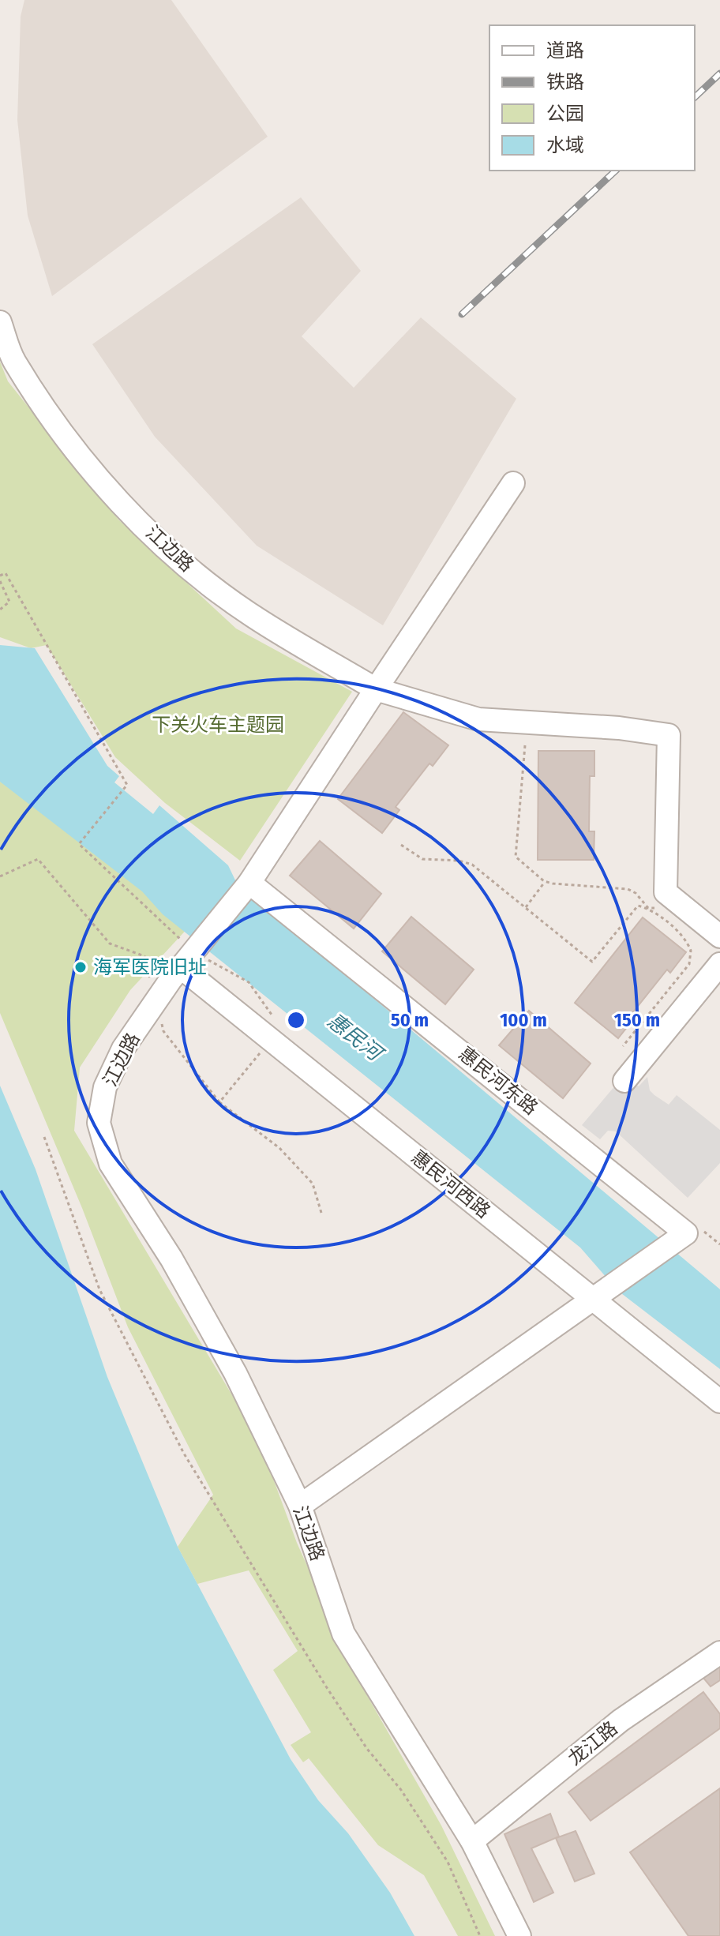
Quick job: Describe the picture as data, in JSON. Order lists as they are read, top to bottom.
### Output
{
  "streets": {
    "street": [
      "江边路",
      "惠民河东路",
      "惠民河西路",
      "龙江路"
    ]
  },
  "crossings": [
    ["江边路", "惠民河东路"],
    ["江边路", "惠民河西路"],
    ["江边路", "龙江路"],
    ["惠民河东路", "惠民河西路"]
  ],
  "water": ["惠民河"],
  "parks": ["下关火车主题园"],
  "places": ["海军医院旧址"],
  "legend": [
    "道路",
    "铁路",
    "公园",
    "水域"
  ],
  "rings": ["50 m", "100 m", "150 m"]
}
